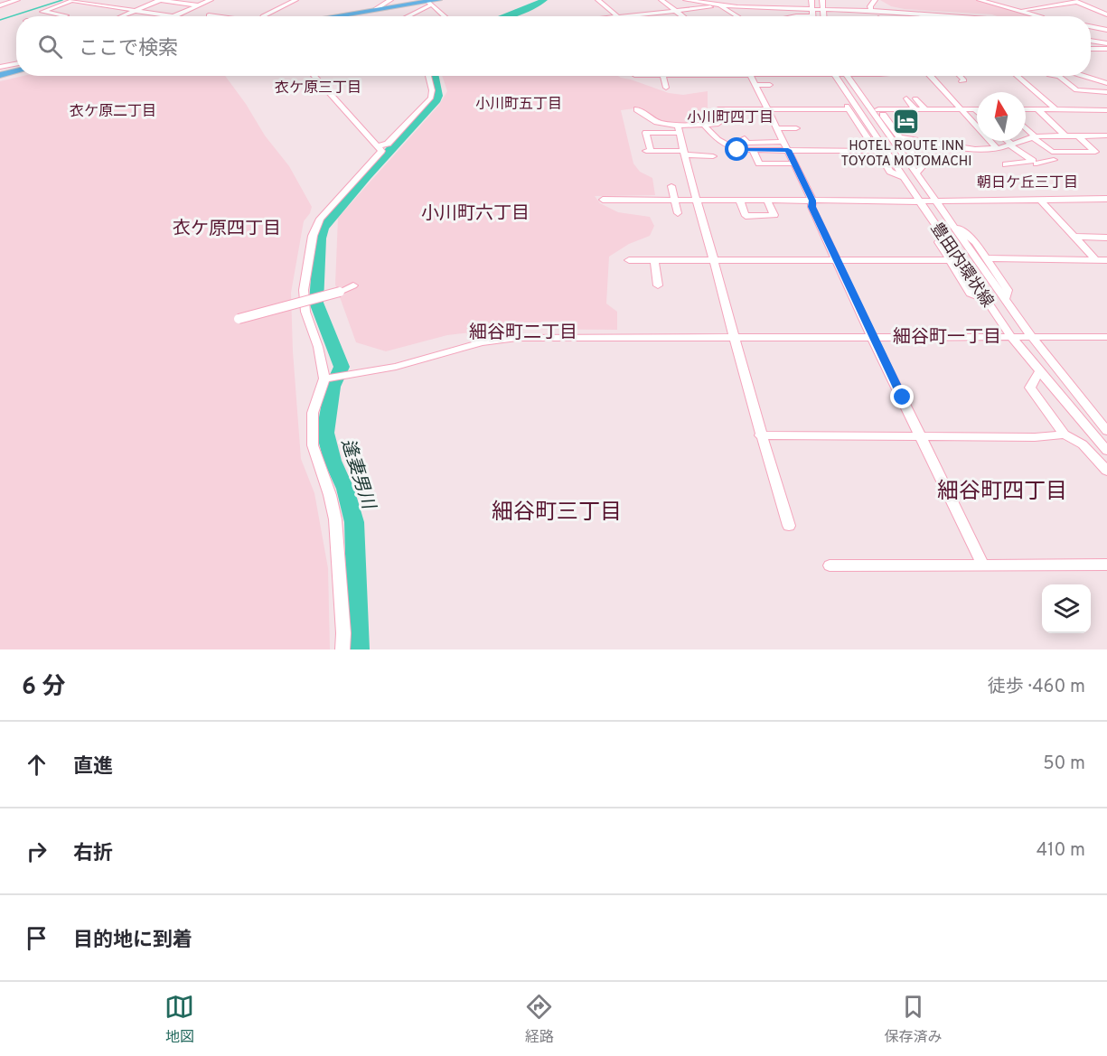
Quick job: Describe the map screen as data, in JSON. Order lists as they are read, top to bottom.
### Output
{
  "streets": {
    "street": ["豊田内環状線"]
  },
  "districts": [
    "衣ケ原三丁目",
    "小川町五丁目",
    "衣ケ原二丁目",
    "小川町四丁目",
    "朝日ケ丘三丁目",
    "小川町六丁目",
    "衣ケ原四丁目",
    "細谷町二丁目",
    "細谷町一丁目",
    "細谷町四丁目",
    "細谷町三丁目"
  ],
  "water": ["逢妻男川"],
  "places": {
    "hotel": ["HOTEL ROUTE INN TOYOTA MOTOMACHI"]
  },
  "north": "top",
  "page": {
    "search": "ここで検索",
    "heading": ["6 分", "徒歩 · 460 m"],
    "list": [
      ["直進", "50 m"],
      ["右折", "410 m"],
      "目的地に到着"
    ],
    "nav": ["地図", "経路", "保存済み"]
  }
}
